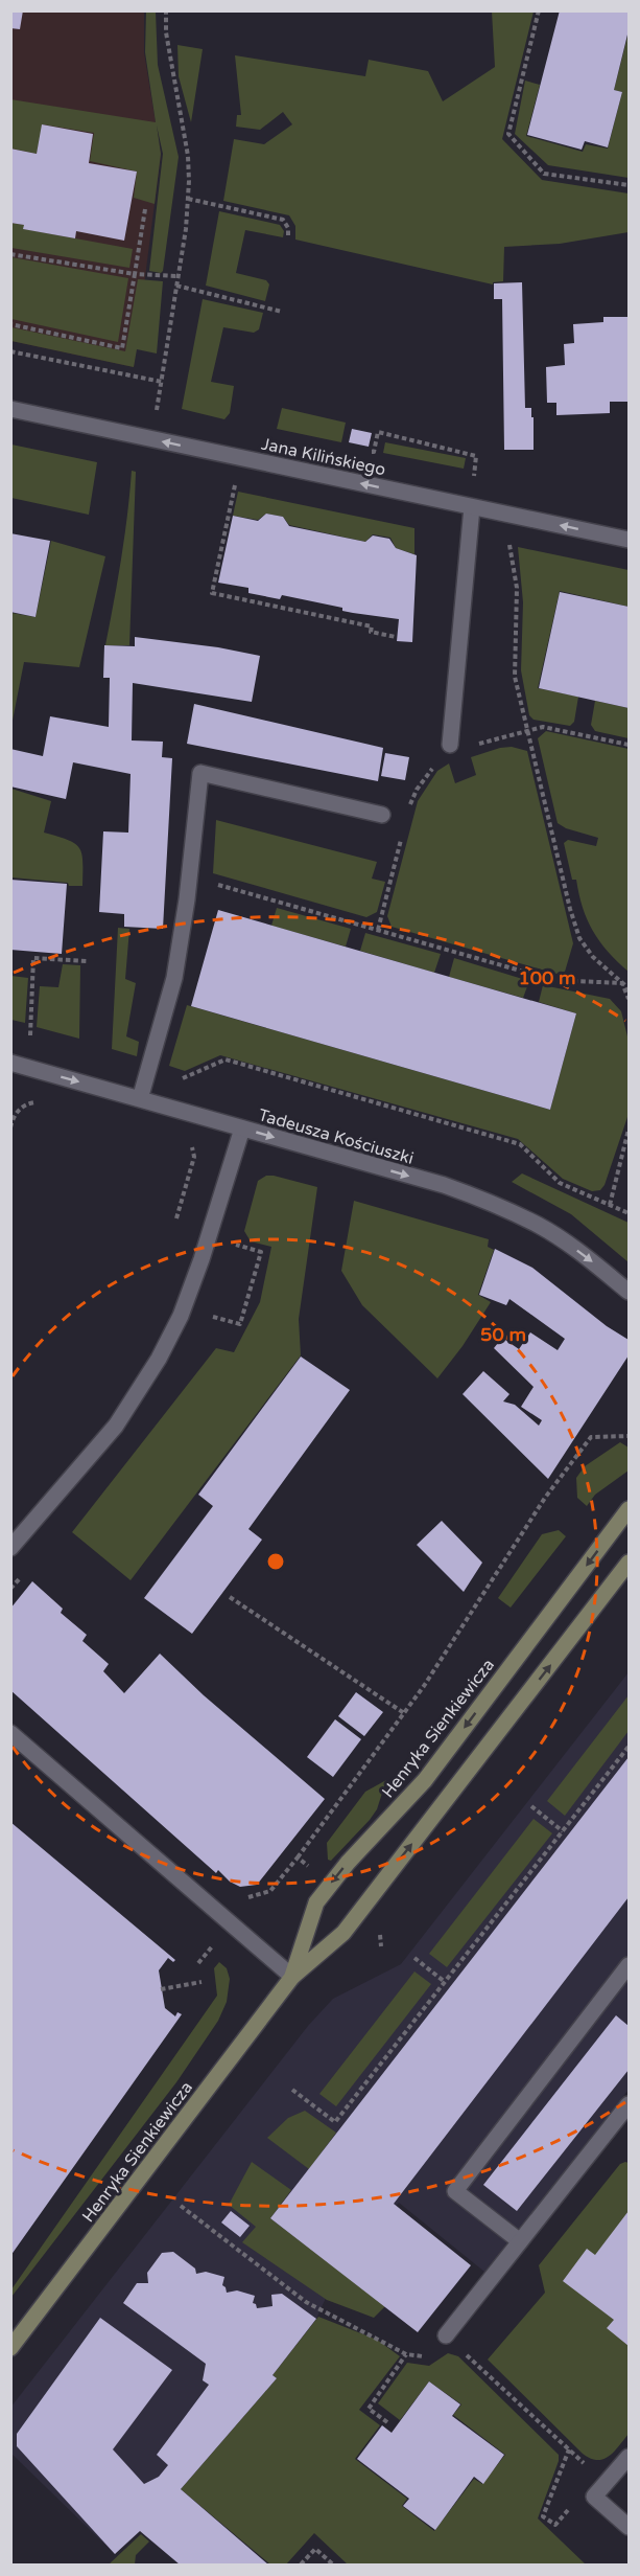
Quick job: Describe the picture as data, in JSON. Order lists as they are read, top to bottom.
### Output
{
  "streets": {
    "main road": ["Henryka Sienkiewicza"],
    "street": ["Jana Kilińskiego", "Tadeusza Kościuszki"]
  },
  "one_way": ["Jana Kilińskiego", "Tadeusza Kościuszki"],
  "rings": ["100 m", "50 m"]
}
